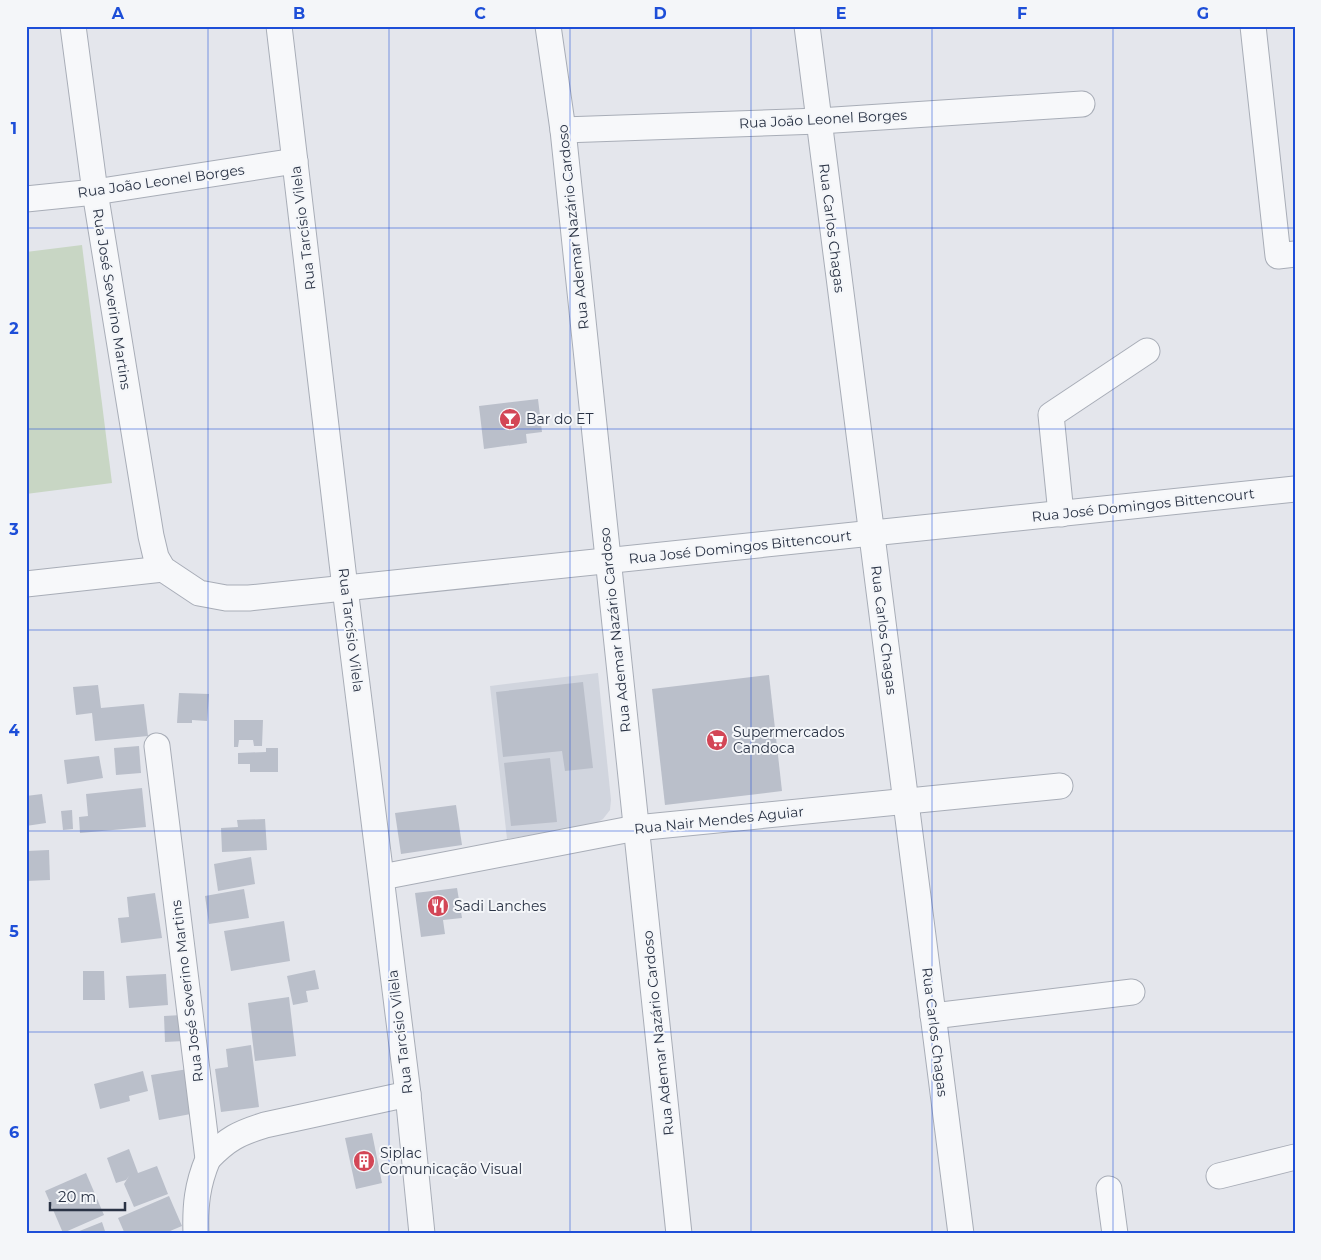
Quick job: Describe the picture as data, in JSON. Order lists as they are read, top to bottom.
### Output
{
  "streets": {
    "street": [
      "Rua João Leonel Borges",
      "Rua Ademar Nazário Cardoso",
      "Rua Tarcísio Vilela",
      "Rua Carlos Chagas",
      "Rua José Severino Martins",
      "Rua José Domingos Bittencourt",
      "Rua Nair Mendes Aguiar"
    ]
  },
  "crossings": [
    ["Rua João Leonel Borges", "Rua Ademar Nazário Cardoso"],
    ["Rua João Leonel Borges", "Rua Tarcísio Vilela"],
    ["Rua João Leonel Borges", "Rua Carlos Chagas"],
    ["Rua João Leonel Borges", "Rua José Severino Martins"],
    ["Rua Ademar Nazário Cardoso", "Rua José Domingos Bittencourt"],
    ["Rua Ademar Nazário Cardoso", "Rua Nair Mendes Aguiar"],
    ["Rua Tarcísio Vilela", "Rua José Domingos Bittencourt"],
    ["Rua Tarcísio Vilela", "Rua Nair Mendes Aguiar"],
    ["Rua Carlos Chagas", "Rua José Domingos Bittencourt"],
    ["Rua Carlos Chagas", "Rua Nair Mendes Aguiar"],
    ["Rua José Severino Martins", "Rua José Domingos Bittencourt"]
  ],
  "places": {
    "bar": ["Bar do ET"],
    "supermarket": ["Supermercados Candoca"],
    "restaurant": ["Sadi Lanches"],
    "building": ["Siplac Comunicação Visual"]
  },
  "scale_bar": "20 m",
  "grid": {
    "columns": [
      "A",
      "B",
      "C",
      "D",
      "E",
      "F",
      "G"
    ],
    "rows": [
      "1",
      "2",
      "3",
      "4",
      "5",
      "6"
    ]
  }
}
